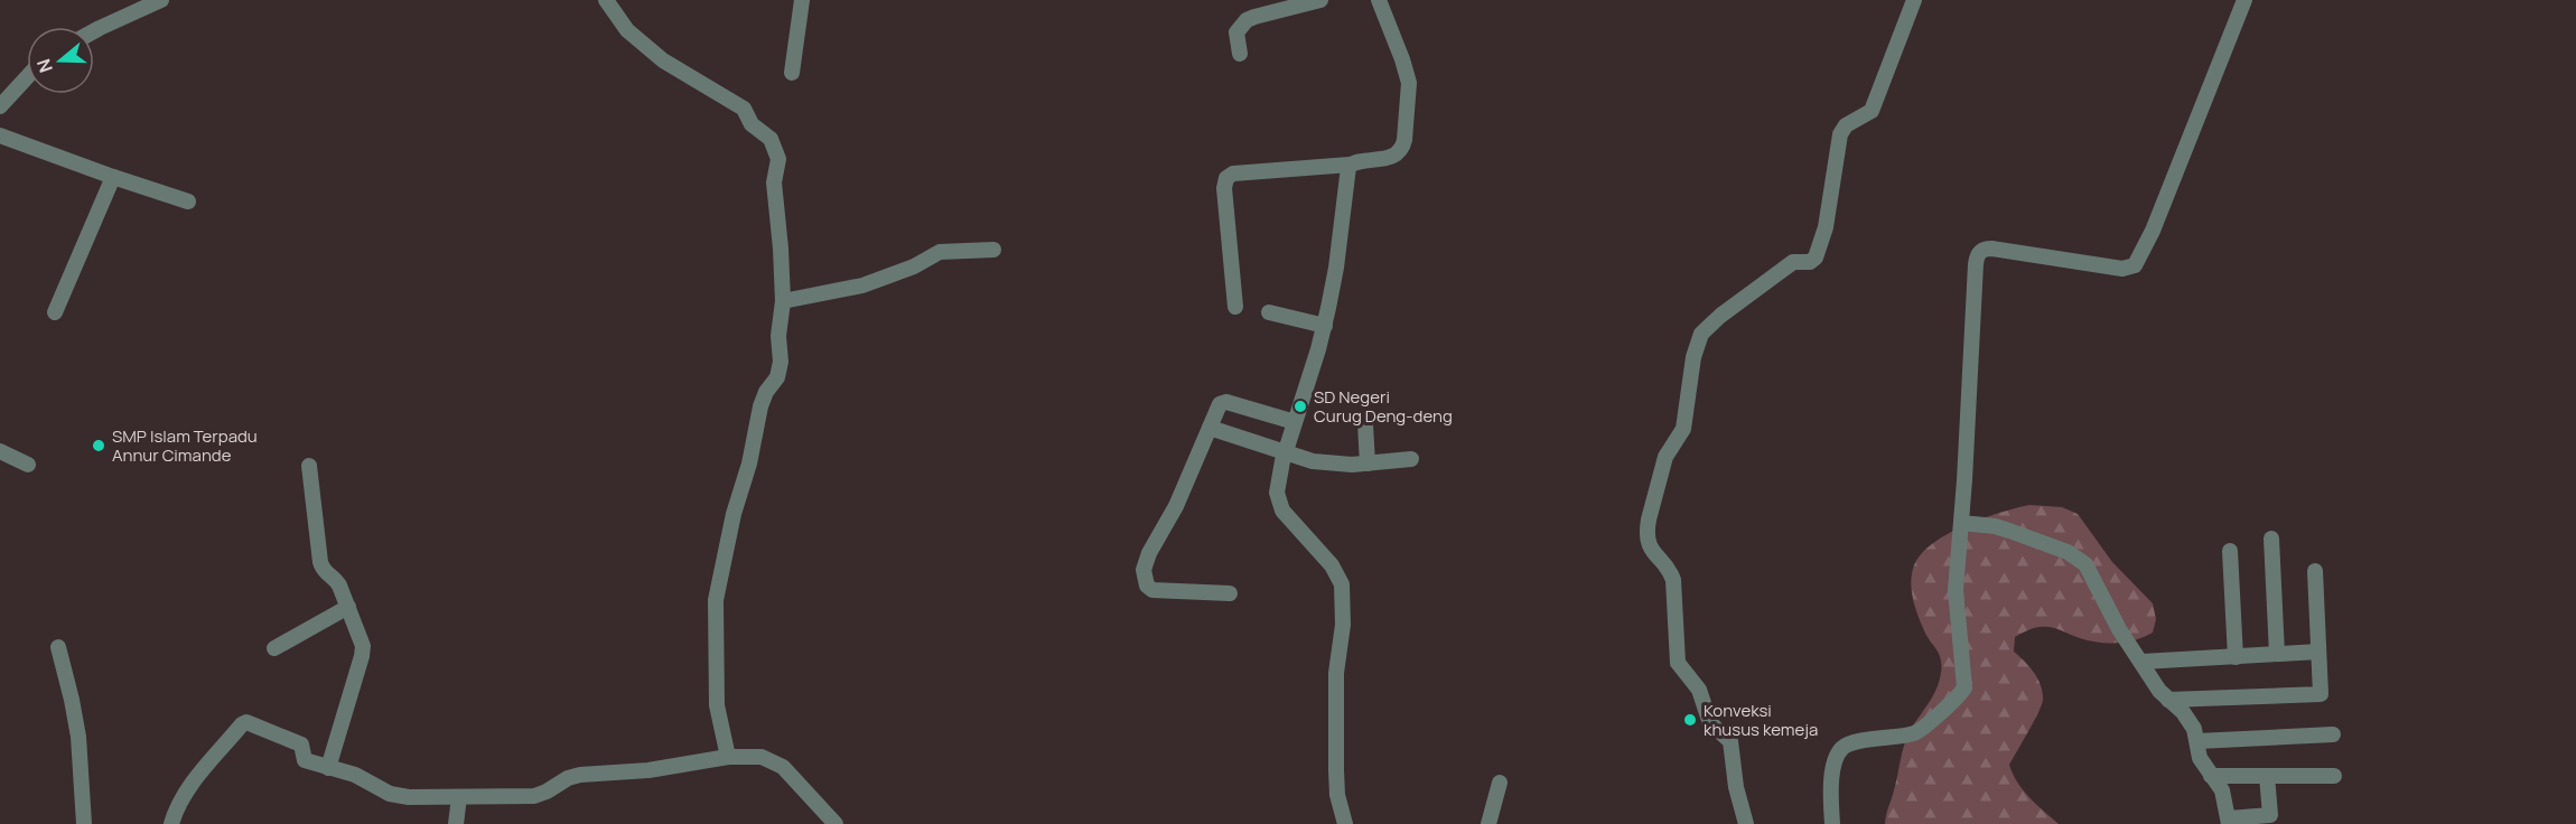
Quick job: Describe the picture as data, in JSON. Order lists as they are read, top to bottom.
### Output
{
  "places": ["SD Negeri Curug Deng-deng", "SMP Islam Terpadu Annur Cimande", "Konveksi khusus kemeja"],
  "north": "left"
}
